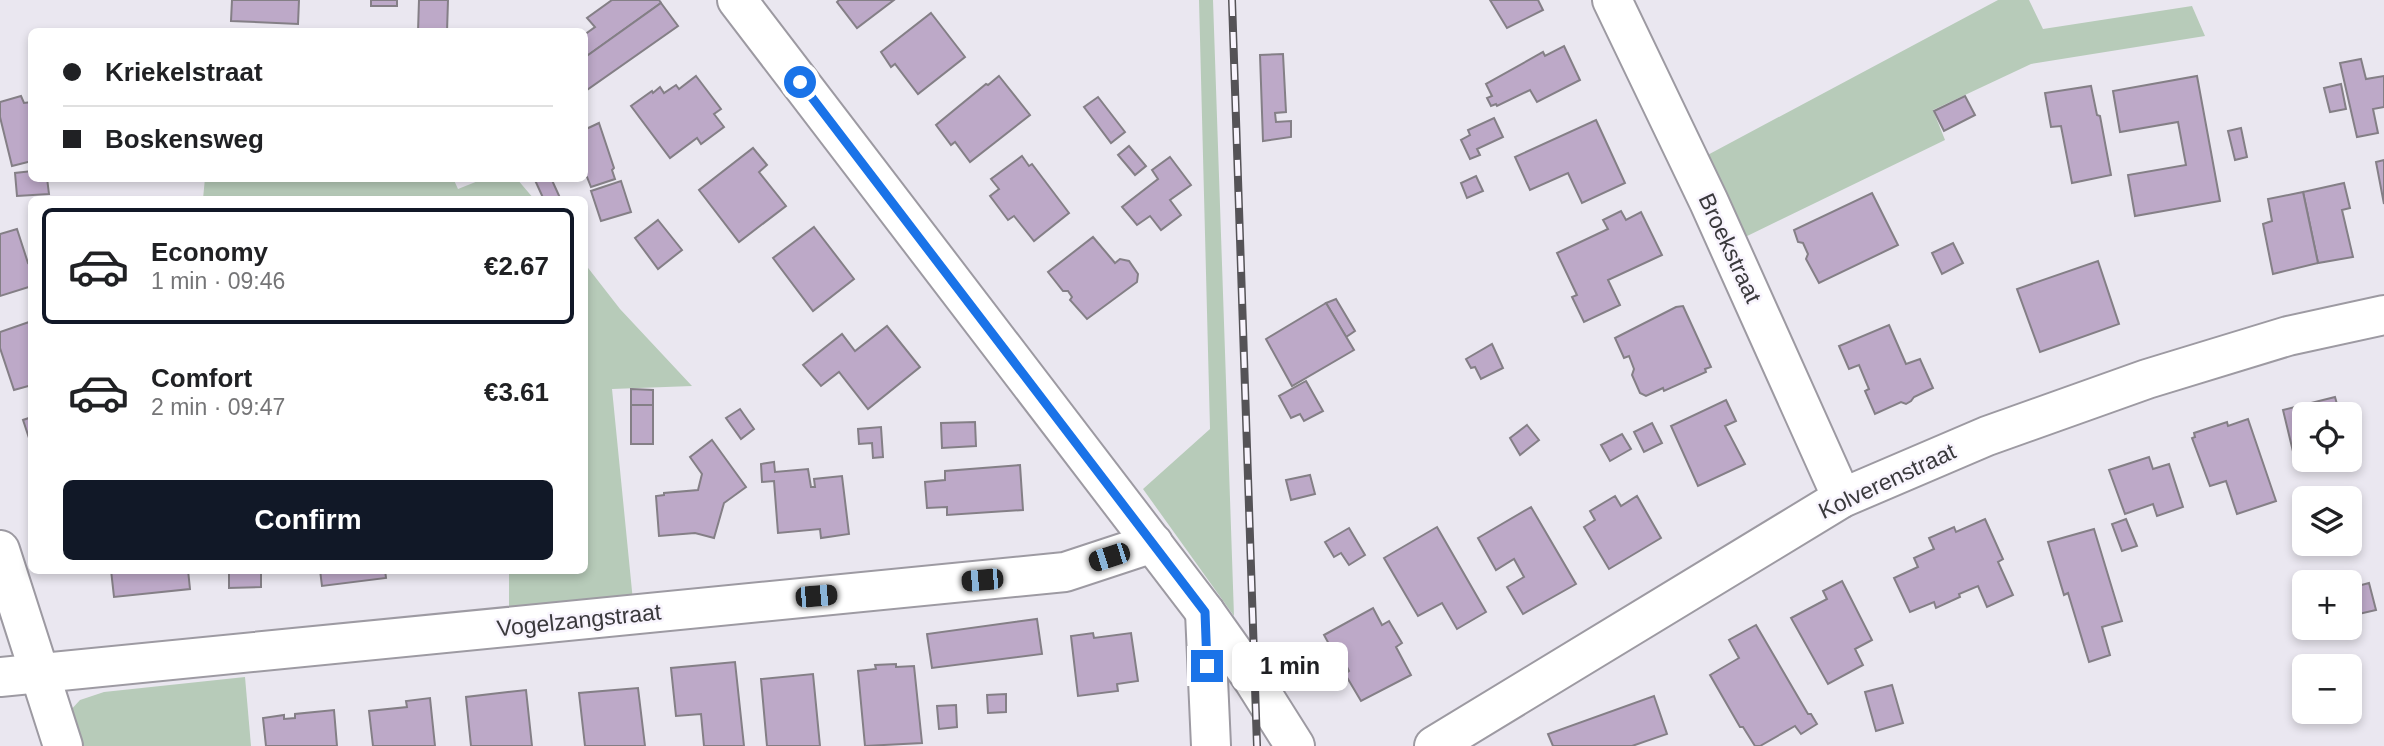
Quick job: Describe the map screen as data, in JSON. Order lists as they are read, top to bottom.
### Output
{
  "streets": {
    "street": ["Broekstraat", "Kolverenstraat", "Vogelzangstraat"]
  },
  "crossings": [
    ["Broekstraat", "Kolverenstraat"]
  ],
  "page": {
    "banner": ["Kriekelstraat", "Boskensweg"],
    "list": [
      {
        "name": "Economy",
        "note": "1 min · 09:46",
        "value": "€2.67"
      },
      {
        "name": "Comfort",
        "note": "2 min · 09:47",
        "value": "€3.61"
      }
    ],
    "map_buttons": ["+", "−"],
    "buttons": "Confirm",
    "bubble": "1 min"
  }
}
